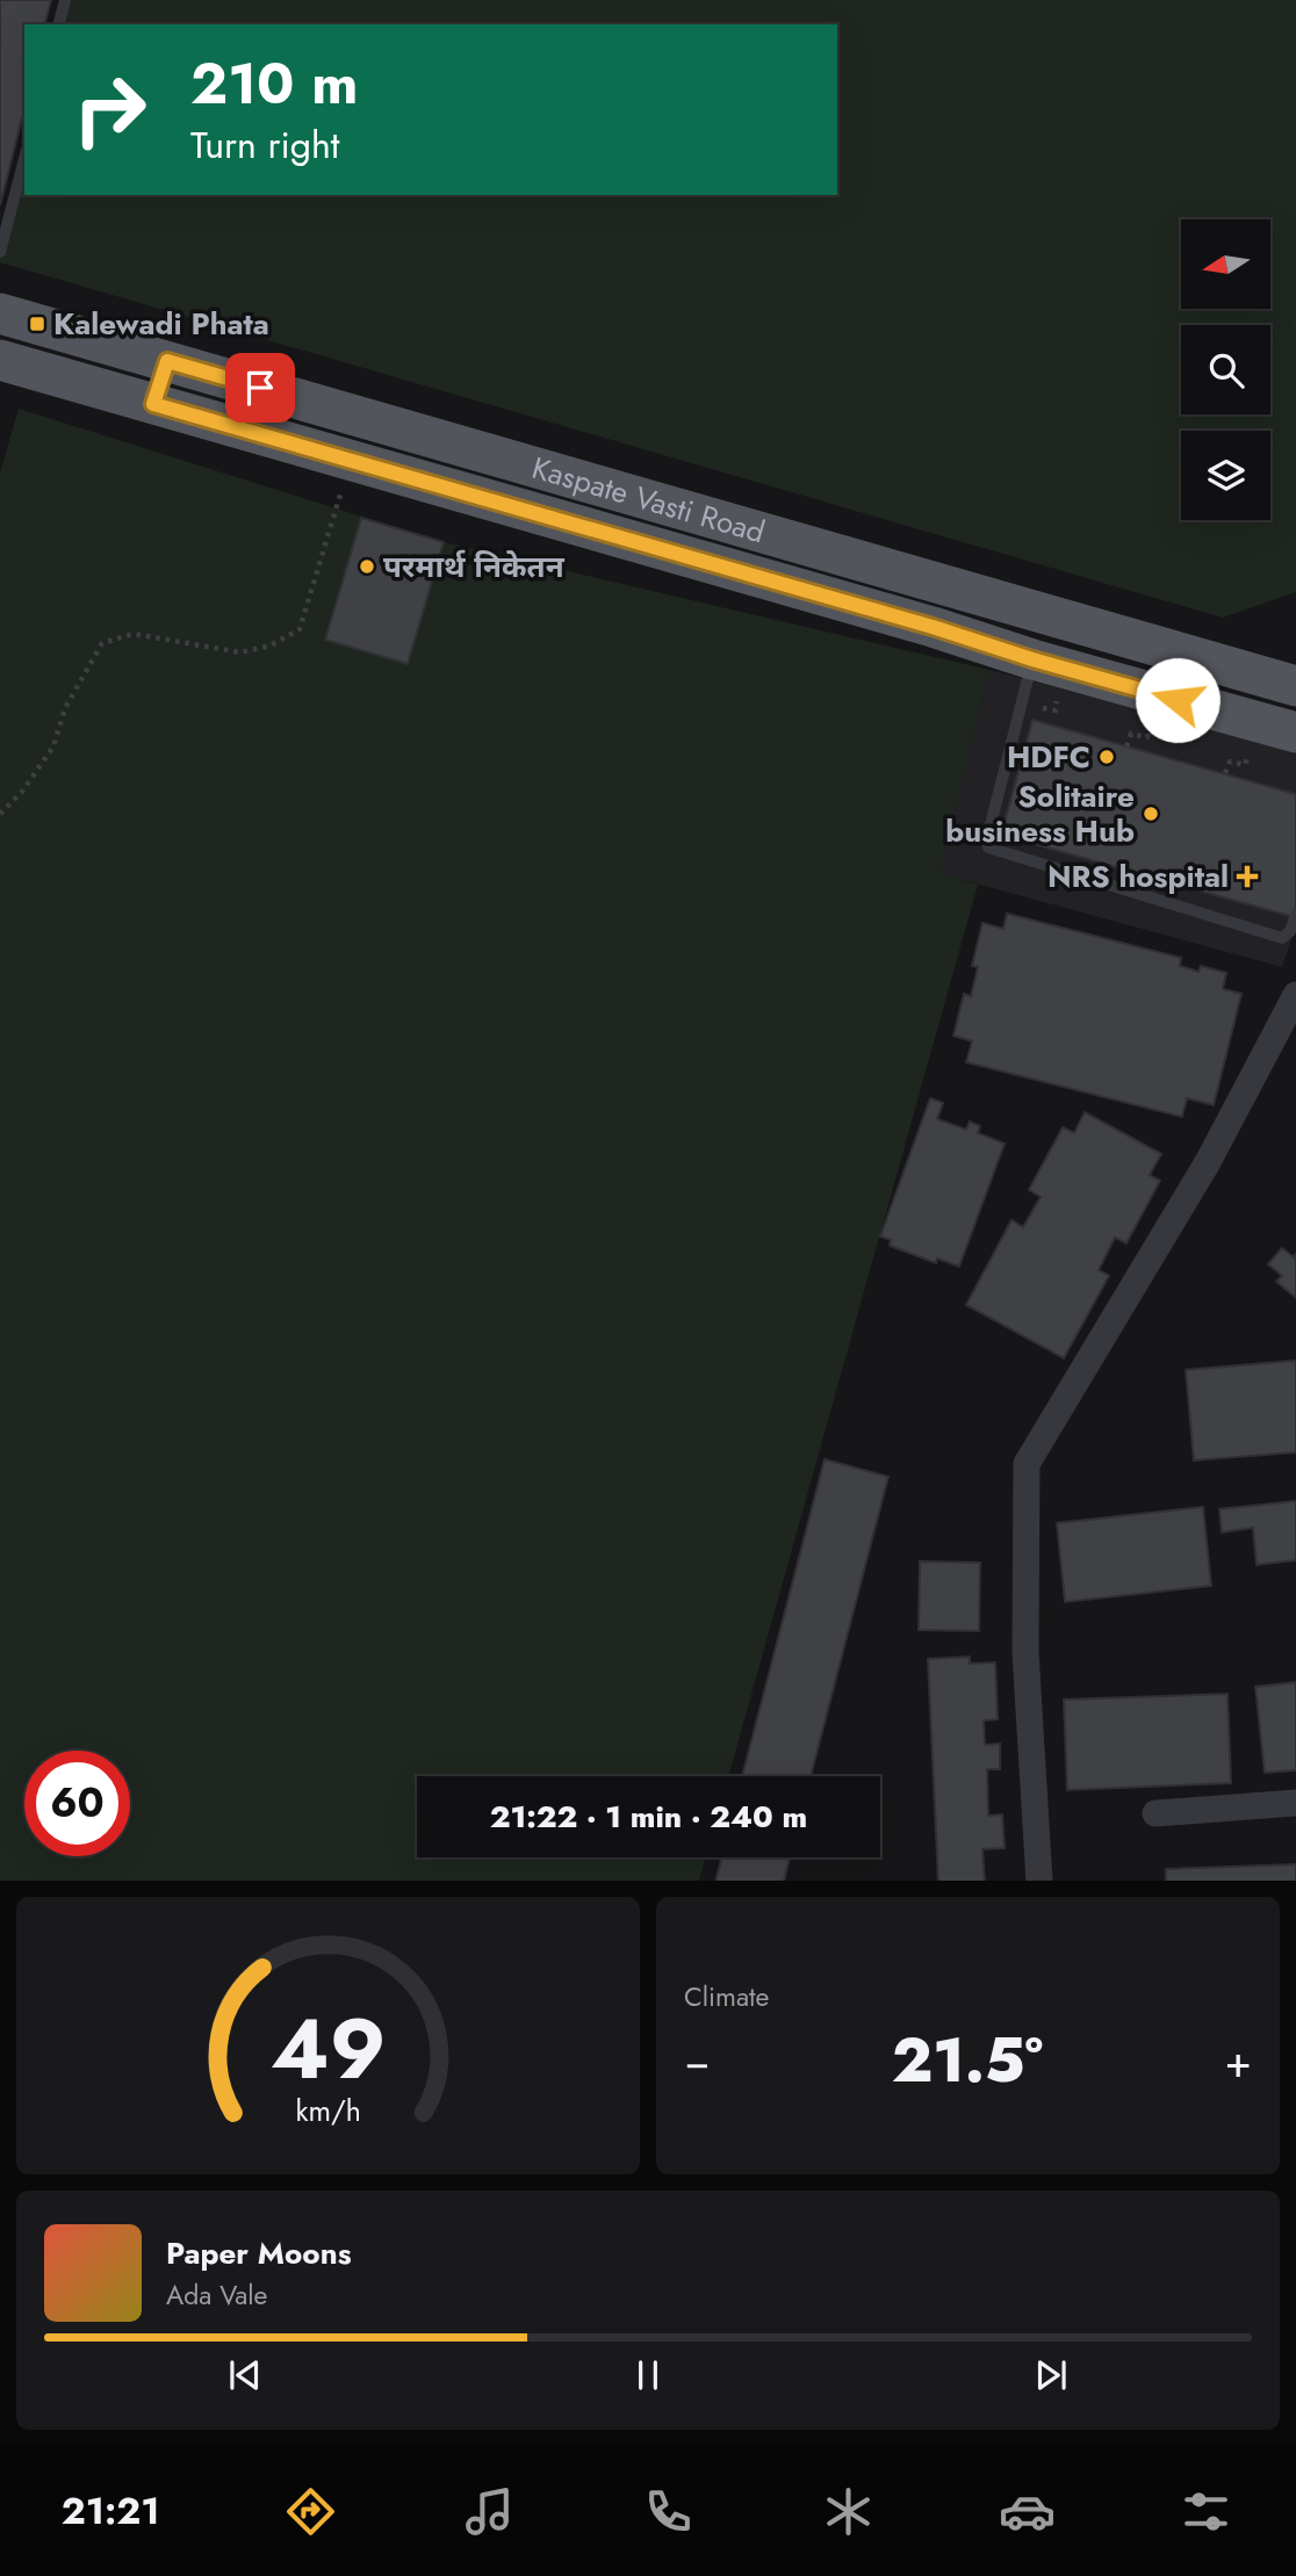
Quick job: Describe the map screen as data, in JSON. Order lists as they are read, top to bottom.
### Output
{
  "streets": {
    "main road": ["Kaspate Vasti Road"]
  },
  "places": {
    "transit": ["Kalewadi Phata"],
    "other": ["परमार्थ निकेतन", "HDFC", "Solitaire business Hub"],
    "health": ["NRS hospital"]
  },
  "north": "left",
  "page": {
    "turn": ["210 m", "Turn right"],
    "limit": "60",
    "trip": "21:22 · 1 min · 240 m",
    "tile": "Climate",
    "heat": ["−", "21.5°", "+"],
    "song": ["Paper Moons", "Ada Vale"],
    "tabs": "21:21",
    "gauge": ["49", "km/h"]
  }
}
